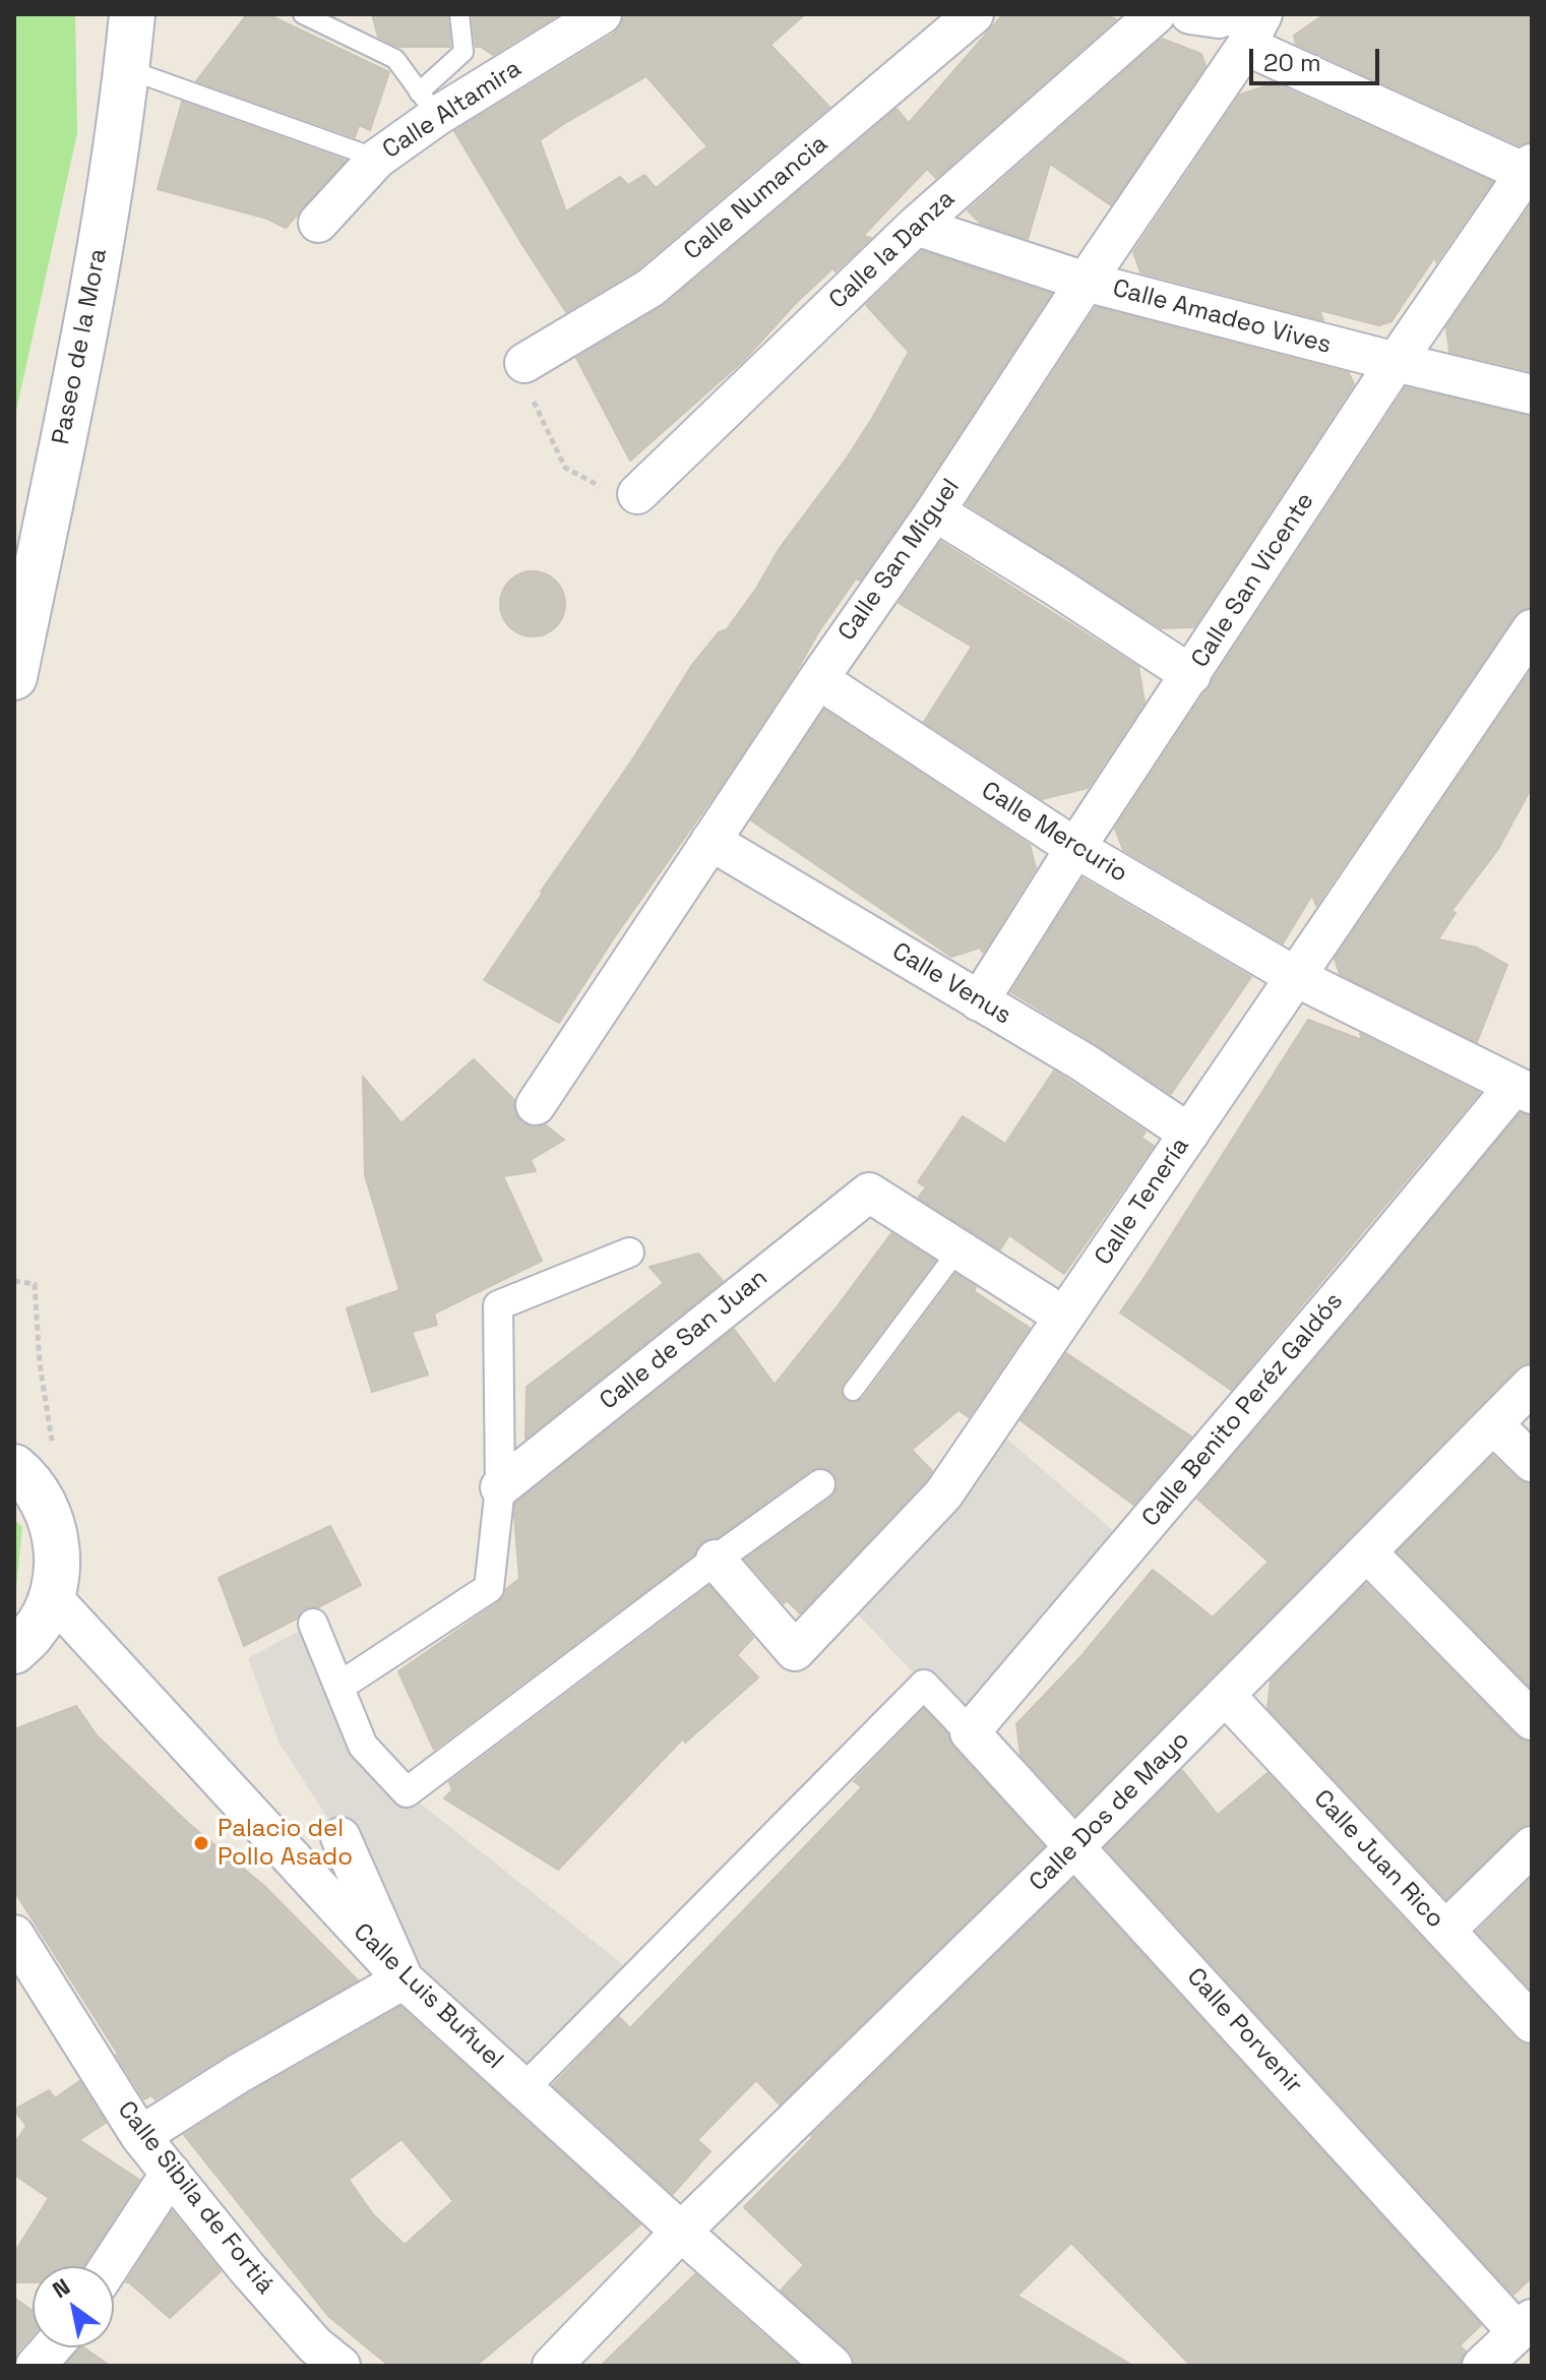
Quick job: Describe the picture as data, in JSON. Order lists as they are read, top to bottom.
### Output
{
  "streets": {
    "street": [
      "Calle Altamira",
      "Calle Numancia",
      "Calle la Danza",
      "Calle Amadeo Vives",
      "Paseo de la Mora",
      "Calle San Miguel",
      "Calle San Vicente",
      "Calle Mercurio",
      "Calle Venus",
      "Calle Tenería",
      "Calle de San Juan",
      "Calle Benito Peréz Galdós",
      "Calle Dos de Mayo",
      "Calle Juan Rico",
      "Calle Luis Buñuel",
      "Calle Porvenir",
      "Calle Sibila de Fortiá"
    ]
  },
  "crossings": [
    ["Calle la Danza", "Calle Amadeo Vives"],
    ["Calle Amadeo Vives", "Calle San Miguel"],
    ["Calle Amadeo Vives", "Calle San Vicente"],
    ["Calle San Miguel", "Calle Mercurio"],
    ["Calle San Miguel", "Calle Venus"],
    ["Calle San Vicente", "Calle Mercurio"],
    ["Calle San Vicente", "Calle Venus"],
    ["Calle Mercurio", "Calle Tenería"],
    ["Calle Mercurio", "Calle Benito Peréz Galdós"],
    ["Calle Venus", "Calle Tenería"],
    ["Calle Benito Peréz Galdós", "Calle Porvenir"],
    ["Calle Dos de Mayo", "Calle Juan Rico"],
    ["Calle Dos de Mayo", "Calle Luis Buñuel"],
    ["Calle Dos de Mayo", "Calle Porvenir"]
  ],
  "places": ["Palacio del Pollo Asado"],
  "scale_bar": "20 m",
  "north": "top left"
}
